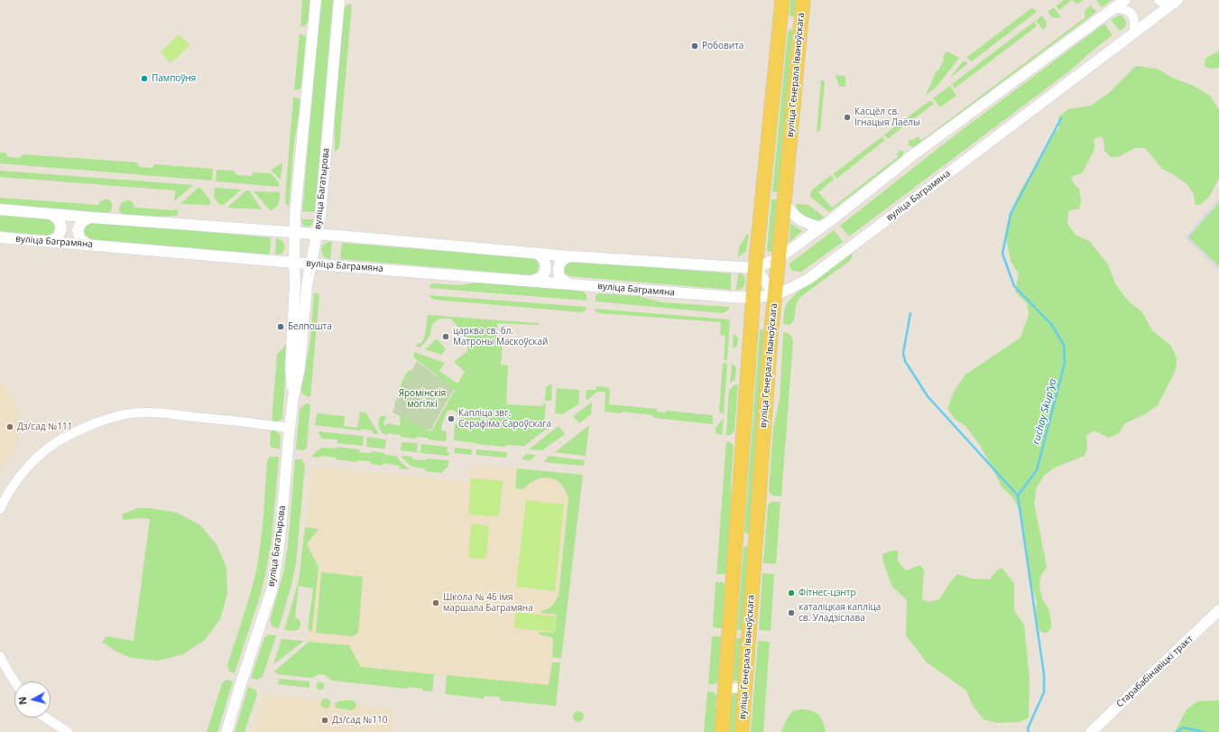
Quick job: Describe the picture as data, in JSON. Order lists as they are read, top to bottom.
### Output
{
  "streets": {
    "main road": ["вуліца Генерала Іваноўскага"],
    "street": ["вуліца Багатырова", "вуліца Баграмяна", "Старабабінавіцкі тракт"]
  },
  "crossings": [
    ["вуліца Генерала Іваноўскага", "вуліца Баграмяна"],
    ["вуліца Багатырова", "вуліца Баграмяна"]
  ],
  "water": ["ruchay Skup’’ya"],
  "parks": ["Яромінскія могілкі"],
  "places": [
    "Робовита",
    "Пампоўня",
    "Касцёл св. Ігнацыя Лаёлы",
    "Белпошта",
    "царква св. бл. Матроны Маскоўскай",
    "Капліца звг. Серафіма Сароўскага",
    "Дз/сад №111",
    "Фітнес-цэнтр",
    "Школа № 46 імя маршала Баграмяна",
    "каталіцкая капліца св. Уладзіслава",
    "Дз/сад №110"
  ],
  "north": "left"
}
